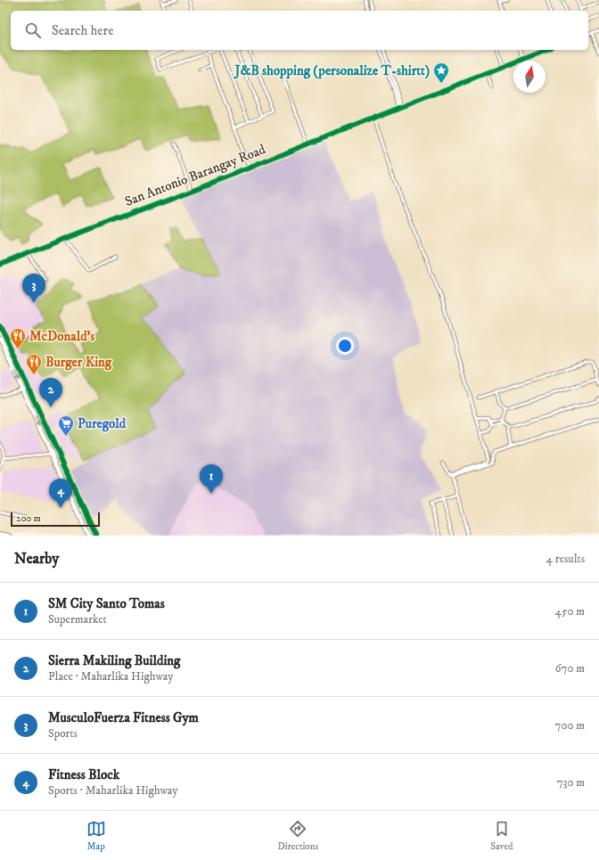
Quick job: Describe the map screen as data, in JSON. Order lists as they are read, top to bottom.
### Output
{
  "streets": {
    "street": ["San Antonio Barangay Road"]
  },
  "places": {
    "place": ["J&B shopping (personalize T-shirtt)"],
    "restaurant": ["McDonald's", "Burger King"],
    "supermarket": ["Puregold"]
  },
  "scale_bar": "200 m",
  "north": "top",
  "page": {
    "search": "Search here",
    "pins": [
      "3",
      "2",
      "1",
      "4"
    ],
    "scale": "200 m",
    "heading": ["Nearby", "4 results"],
    "list": [
      {
        "mark": "1",
        "name": "SM City Santo Tomas",
        "note": "Supermarket",
        "value": "450 m"
      },
      {
        "mark": "2",
        "name": "Sierra Makiling Building",
        "note": "Place · Maharlika Highway",
        "value": "670 m"
      },
      {
        "mark": "3",
        "name": "MusculoFuerza Fitness Gym",
        "note": "Sports",
        "value": "700 m"
      },
      {
        "mark": "4",
        "name": "Fitness Block",
        "note": "Sports · Maharlika Highway",
        "value": "730 m"
      }
    ],
    "nav": ["Map", "Directions", "Saved"]
  }
}
